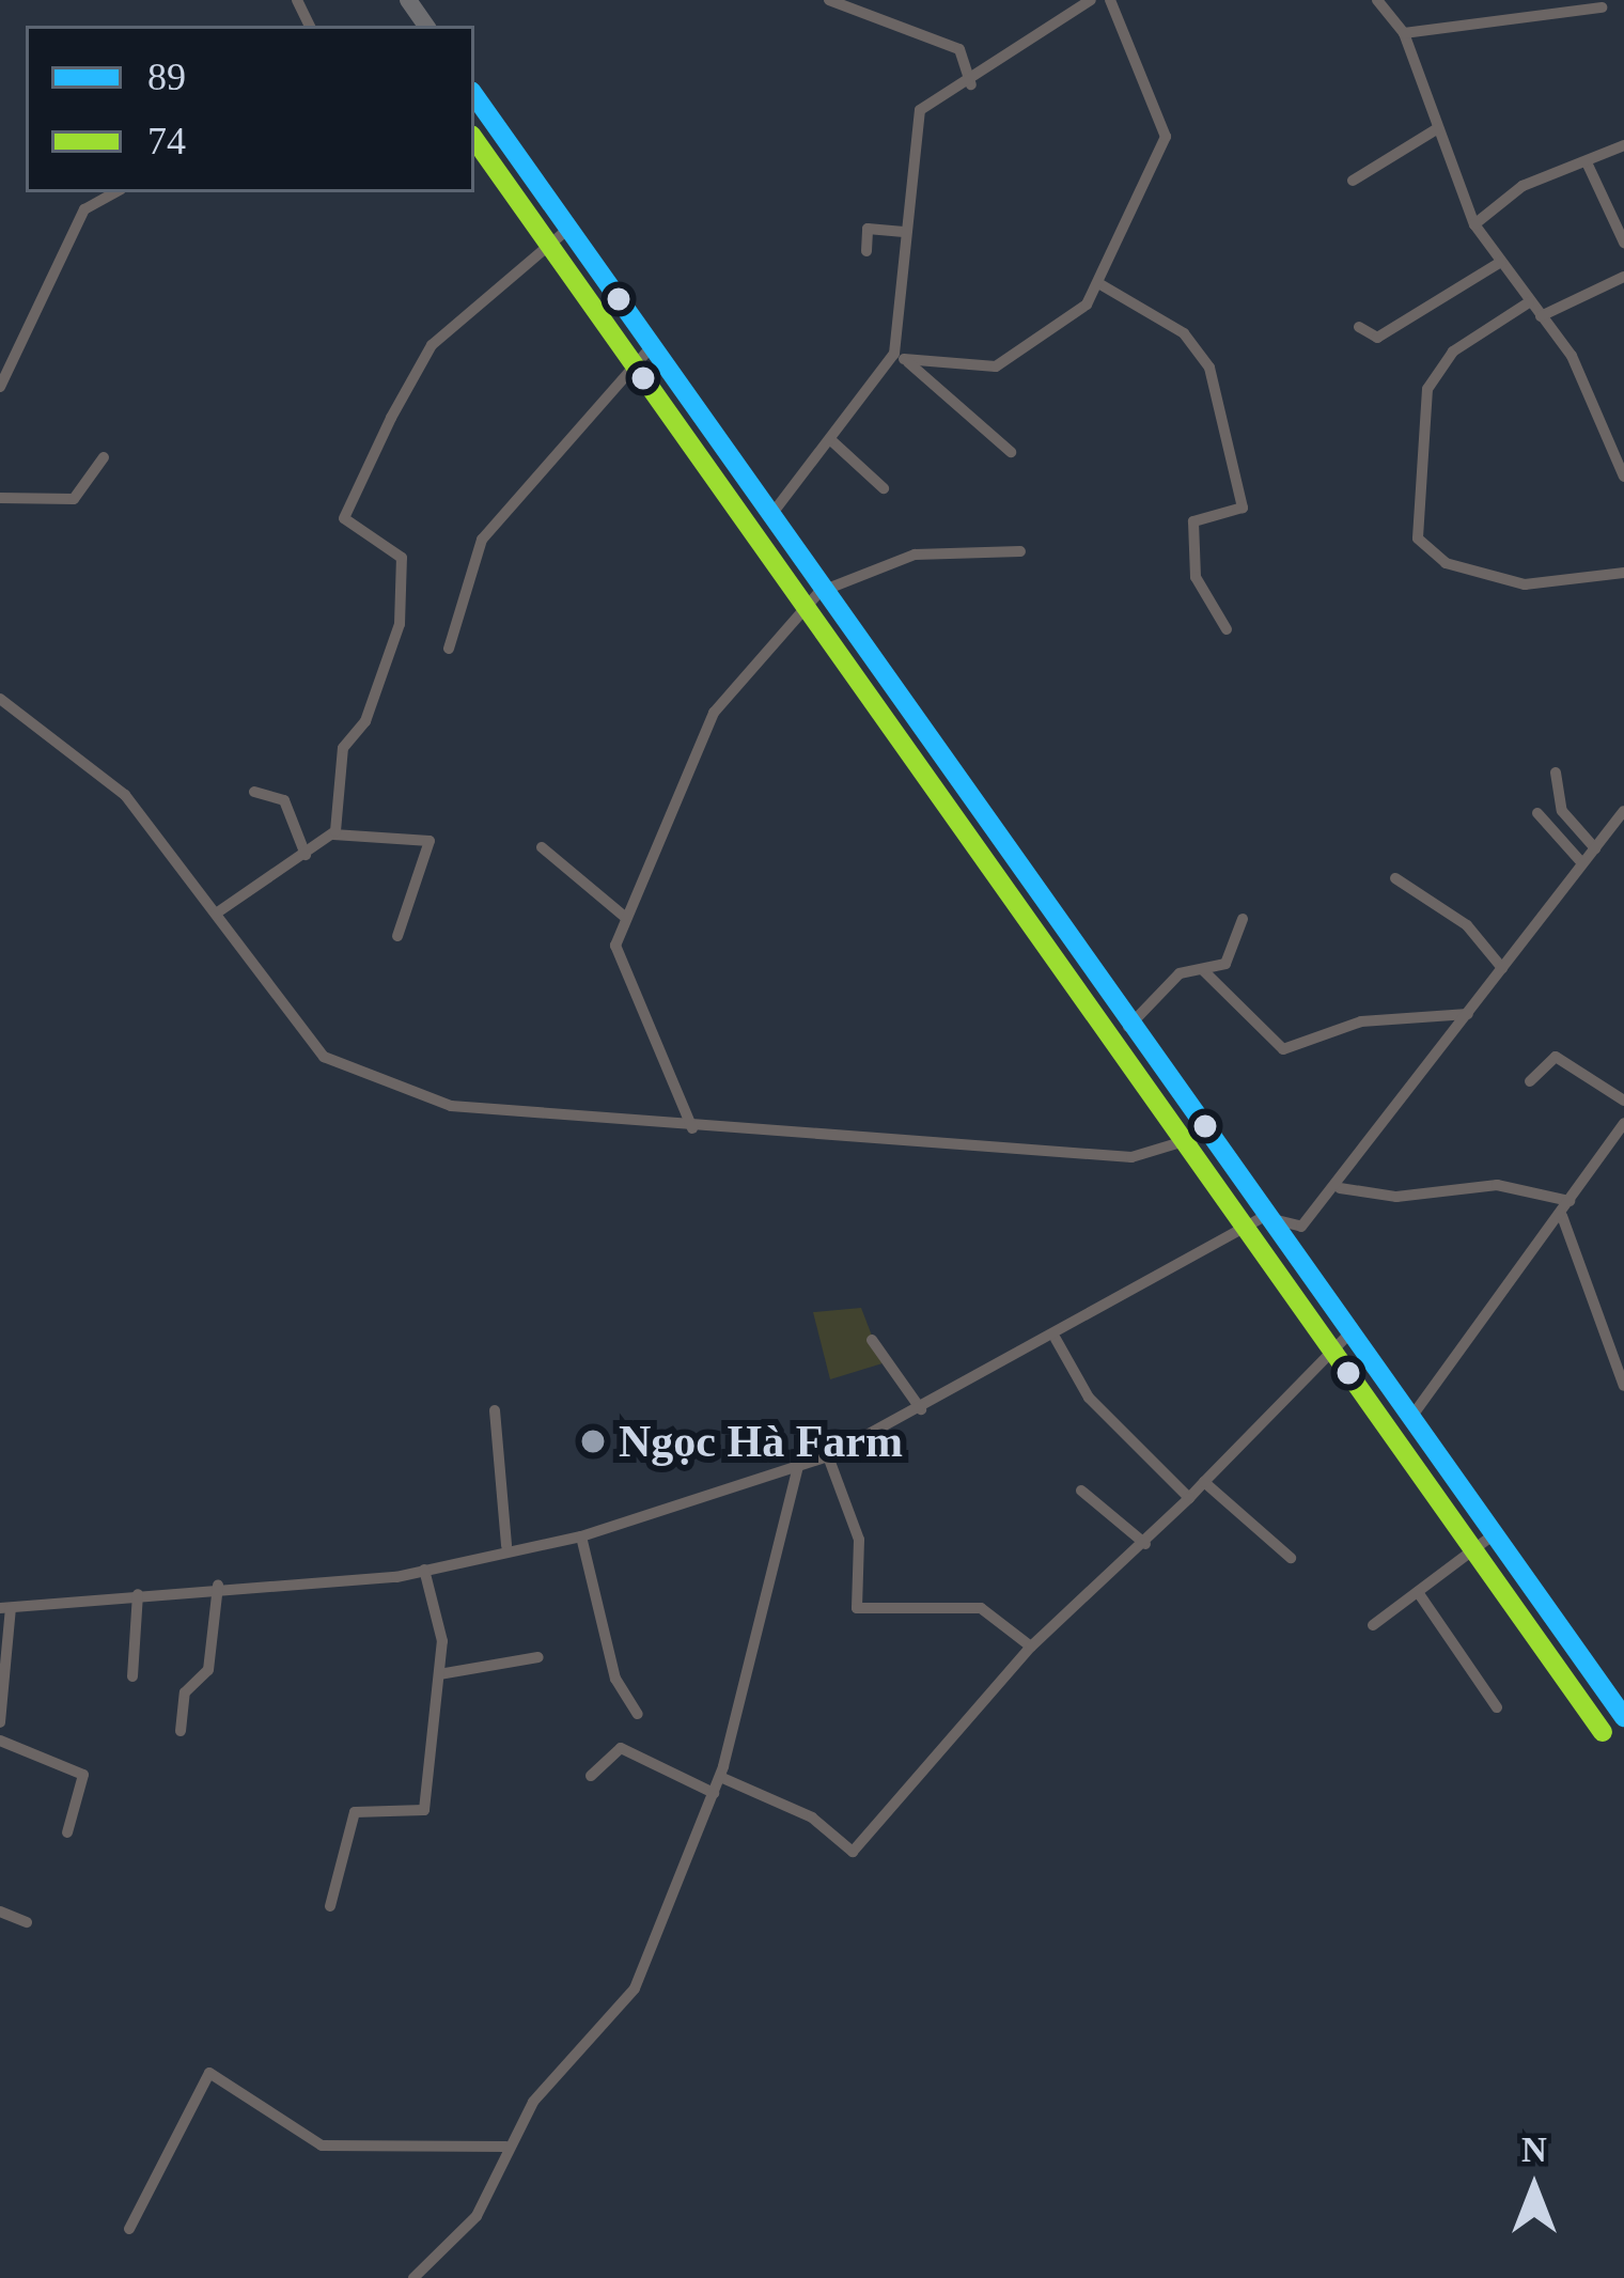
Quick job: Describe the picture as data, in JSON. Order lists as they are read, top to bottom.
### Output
{
  "places": ["Ngọc Hà Farm"],
  "lines": ["transit line 89", "transit line 74"],
  "legend": ["89", "74"],
  "north": "top"
}
